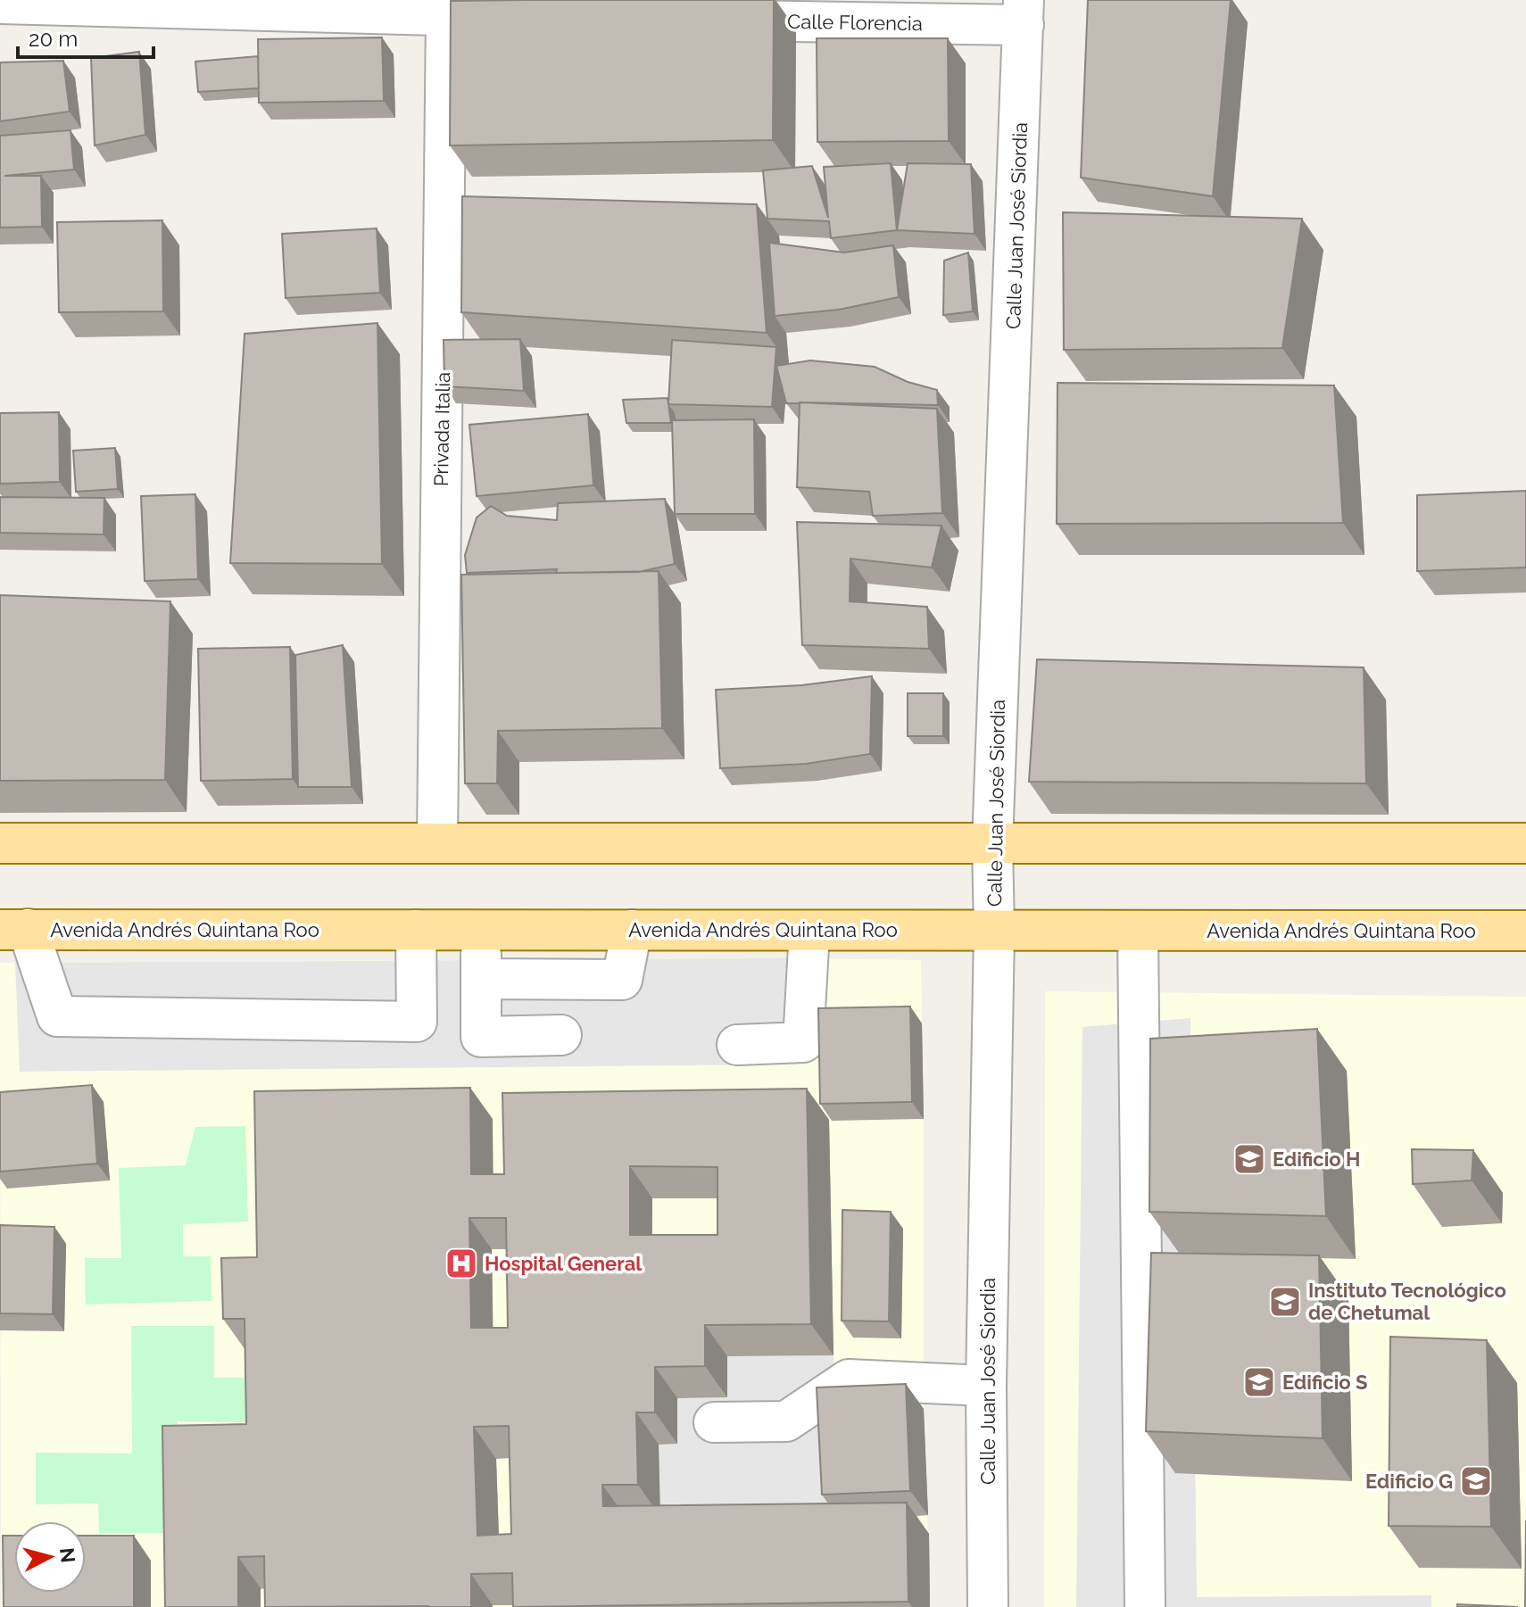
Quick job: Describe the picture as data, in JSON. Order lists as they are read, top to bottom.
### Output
{
  "streets": {
    "main road": ["Avenida Andrés Quintana Roo"],
    "street": ["Calle Florencia", "Calle Juan José Siordia", "Privada Italia"]
  },
  "crossings": [
    ["Calle Florencia", "Calle Juan José Siordia"],
    ["Calle Juan José Siordia", "Avenida Andrés Quintana Roo"]
  ],
  "places": {
    "school or university": [
      "Edificio H",
      "Instituto Tecnológico de Chetumal",
      "Edificio S",
      "Edificio G"
    ],
    "hospital": ["Hospital General"]
  },
  "scale_bar": "20 m",
  "north": "right"
}
